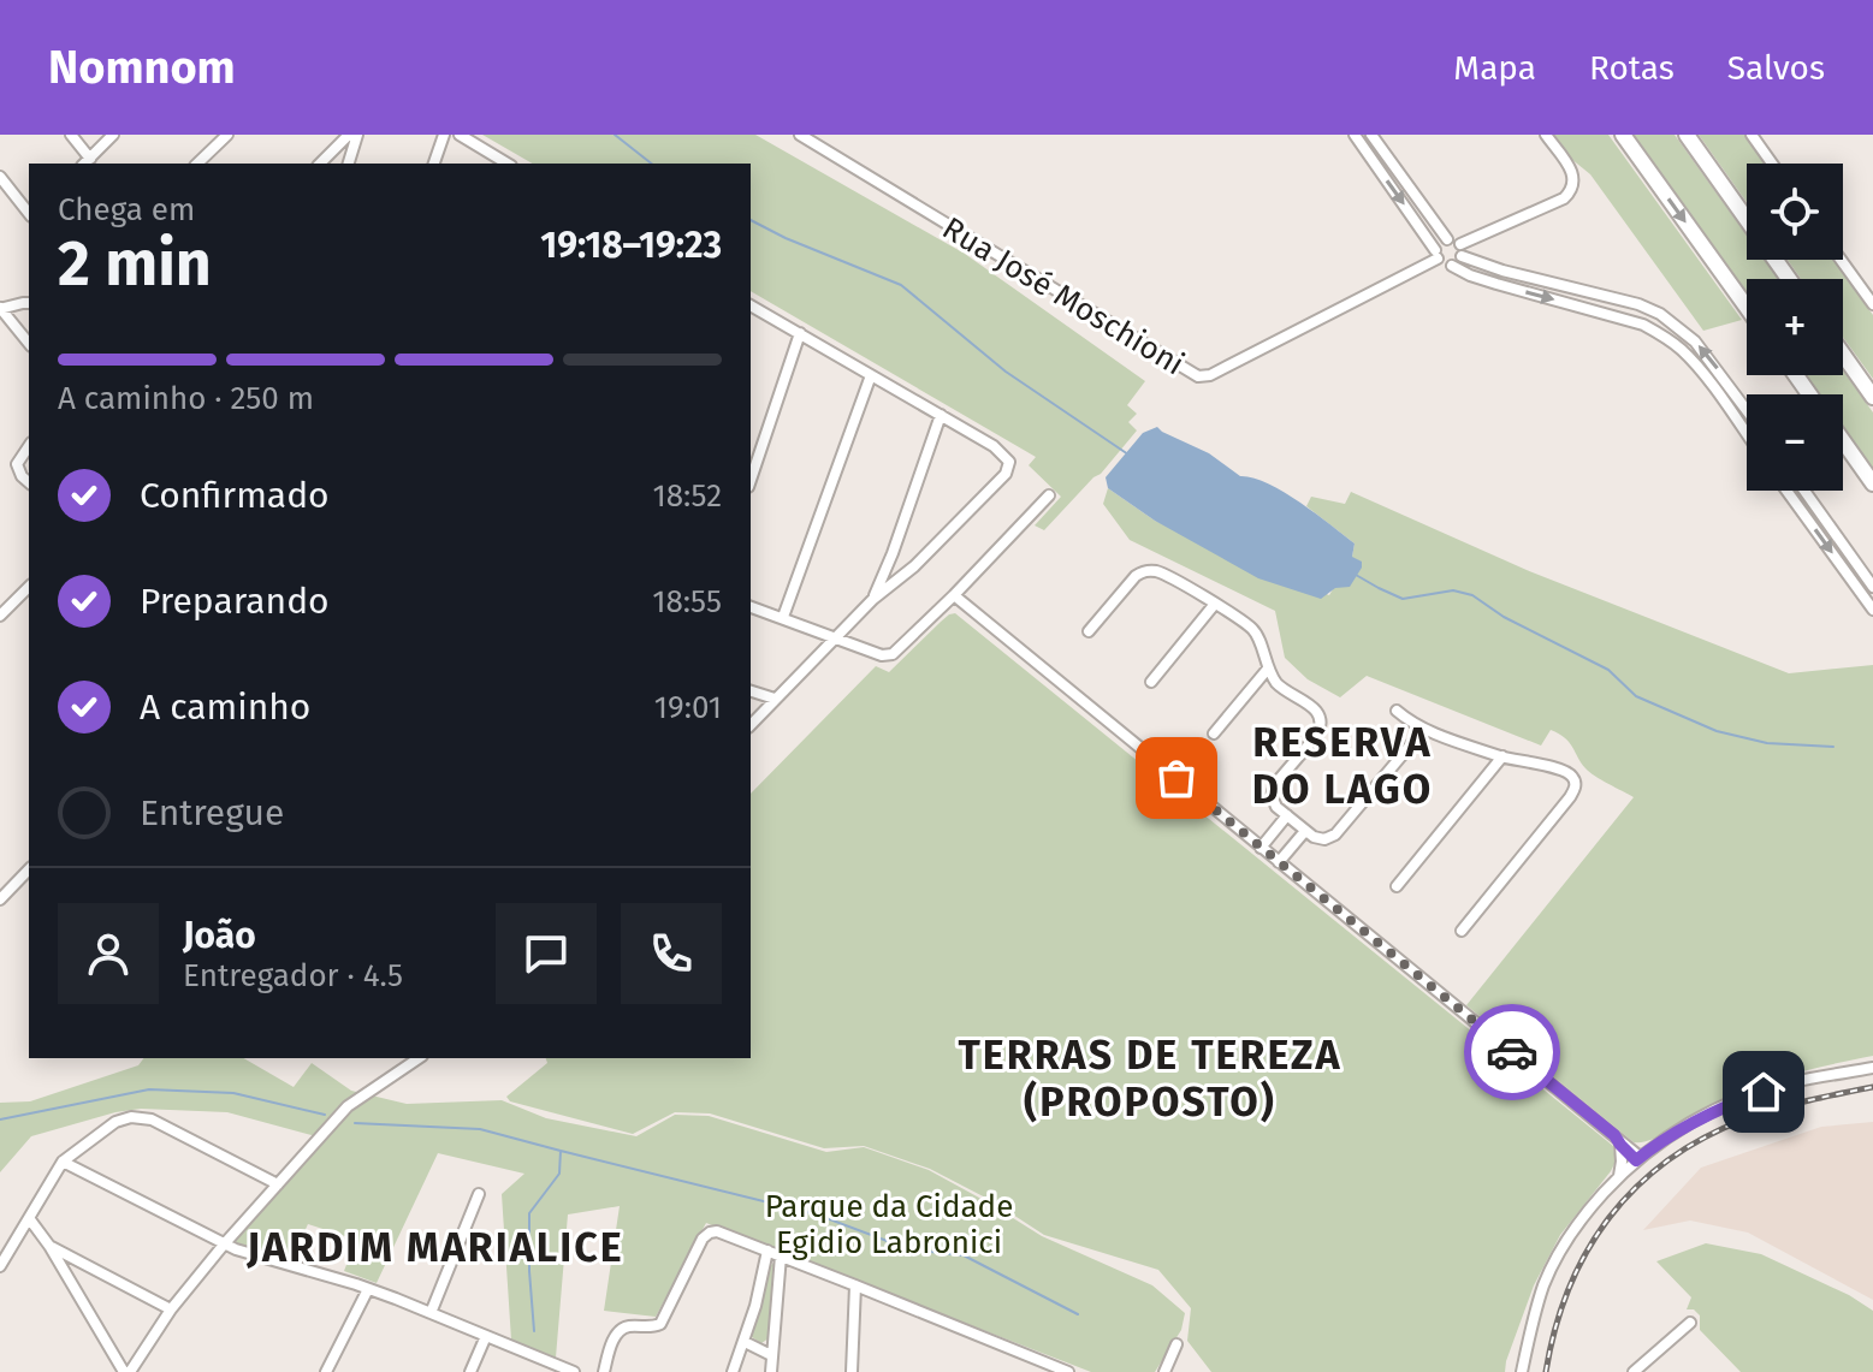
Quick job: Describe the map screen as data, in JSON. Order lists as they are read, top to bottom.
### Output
{
  "streets": {
    "street": ["Rua José Moschioni"]
  },
  "districts": ["RESERVA DO LAGO", "TERRAS DE TEREZA (PROPOSTO)", "JARDIM MARIALICE"],
  "parks": ["Parque da Cidade Egidio Labronici"],
  "page": {
    "header": "Nomnom",
    "nav": ["Mapa", "Rotas", "Salvos"],
    "map_buttons": ["+", "−"],
    "heading": ["2 min", "Chega em", "19:18–19:23"],
    "panel": ["João", "Entregador · 4.5"],
    "bar": "A caminho · 250 m",
    "list": [
      ["Confirmado", "18:52"],
      ["Preparando", "18:55"],
      ["A caminho", "19:01"],
      "Entregue"
    ]
  }
}
